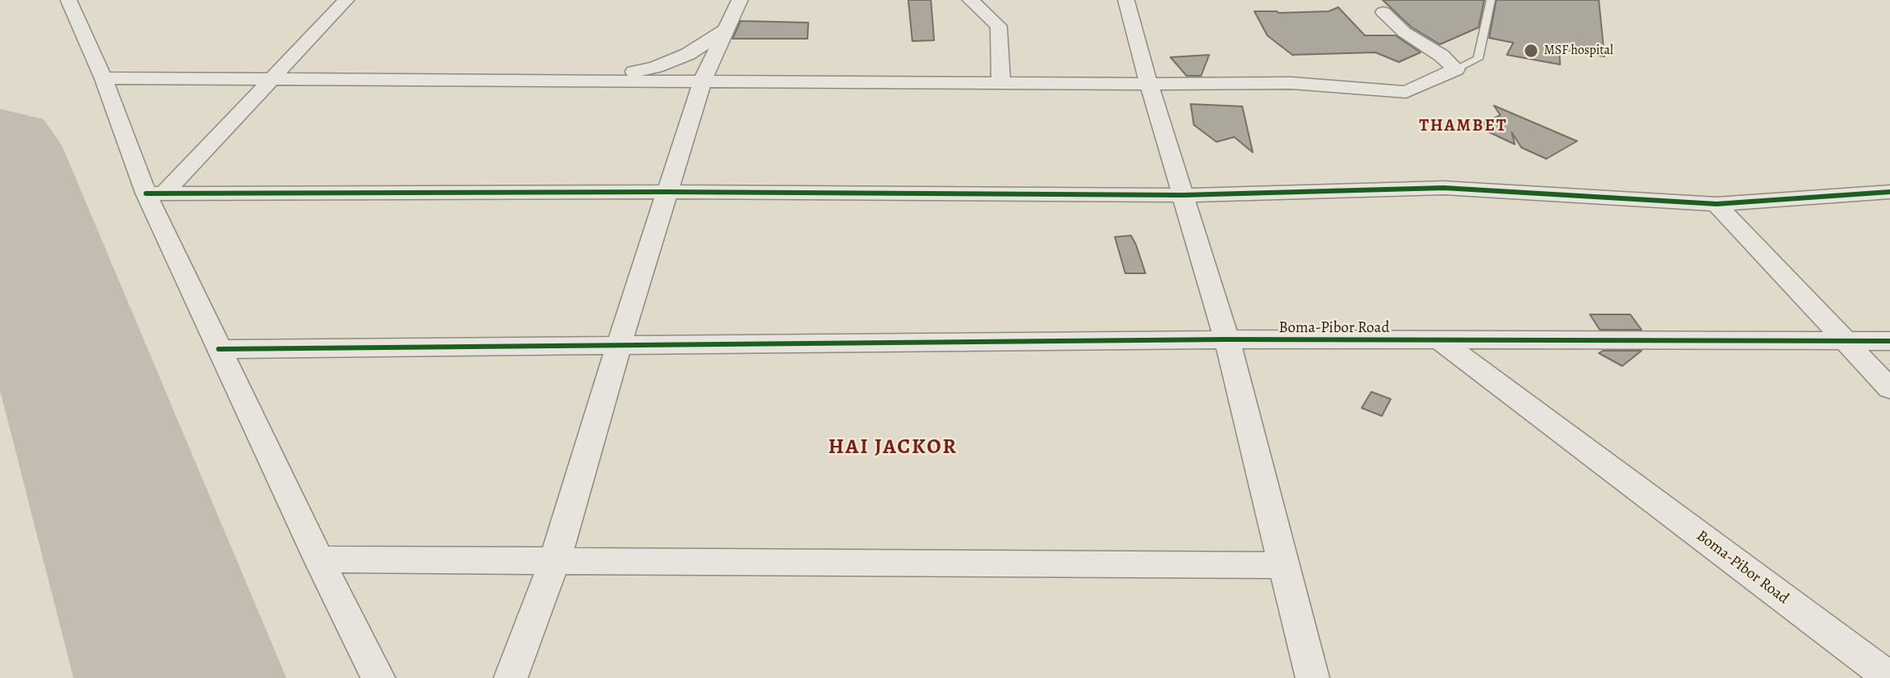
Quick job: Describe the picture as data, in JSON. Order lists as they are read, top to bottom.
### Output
{
  "streets": {
    "street": ["Boma-Pibor Road"]
  },
  "districts": ["THAMBET", "HAI JACKOR"],
  "places": ["MSF hospital"]
}
